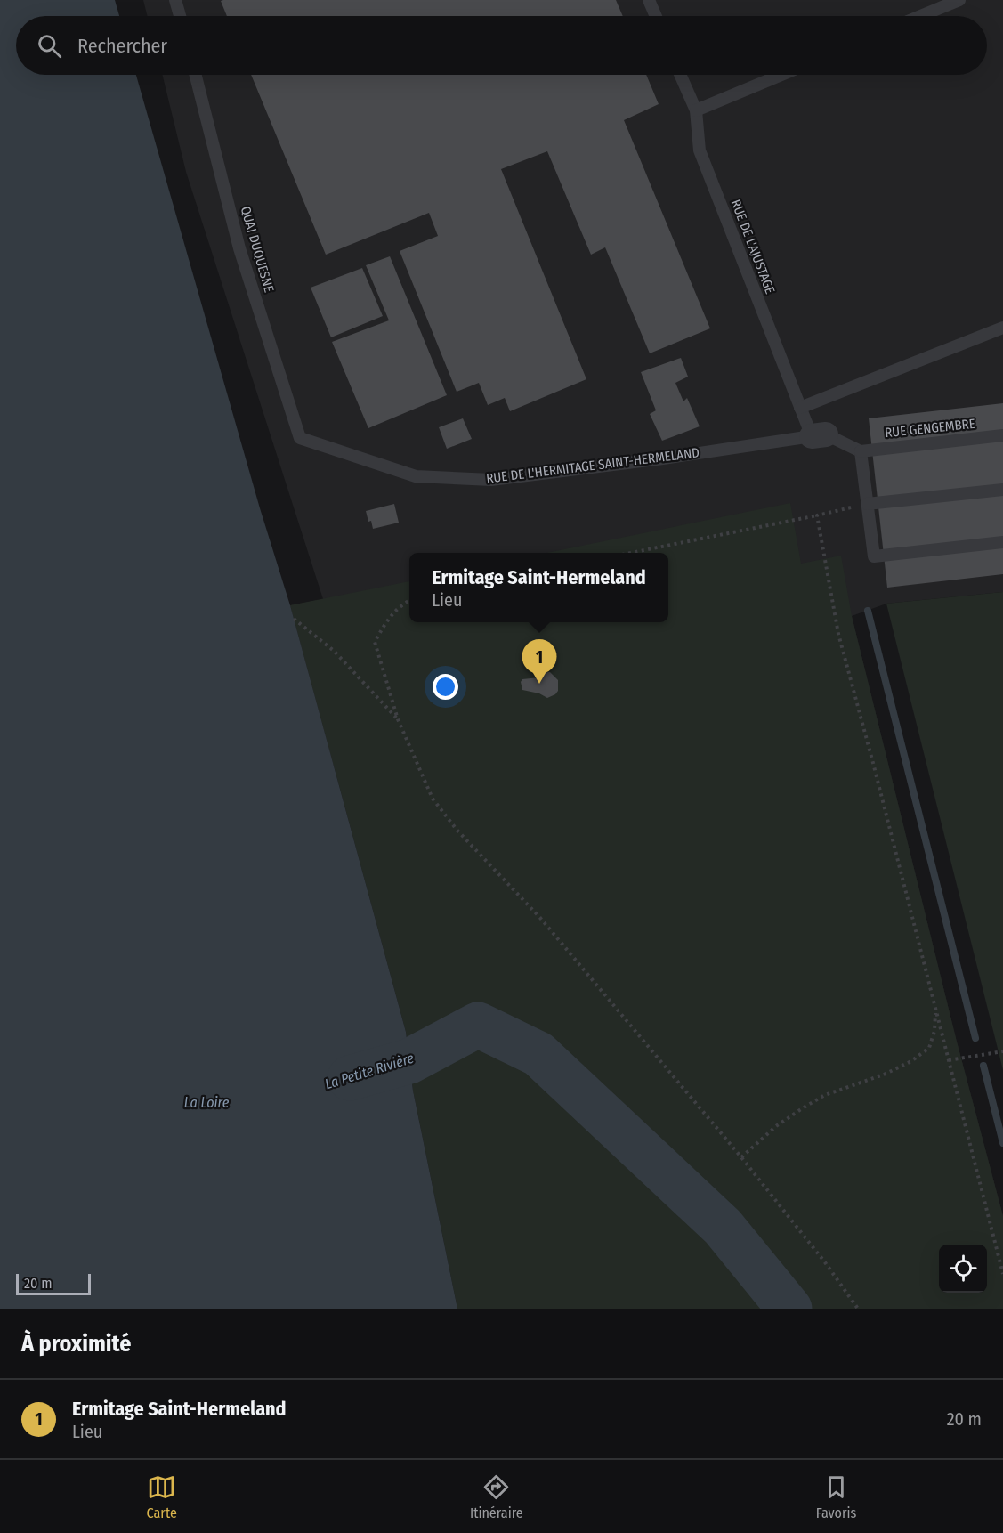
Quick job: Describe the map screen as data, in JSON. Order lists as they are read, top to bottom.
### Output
{
  "streets": {
    "lane": [
      "RUE DE L'AJUSTAGE",
      "QUAI DUQUESNE",
      "RUE GENGEMBRE",
      "RUE DE L'HERMITAGE SAINT-HERMELAND"
    ]
  },
  "crossings": [
    ["RUE DE L'AJUSTAGE", "RUE DE L'HERMITAGE SAINT-HERMELAND"],
    ["QUAI DUQUESNE", "RUE DE L'HERMITAGE SAINT-HERMELAND"]
  ],
  "water": ["La Petite Rivière", "La Loire"],
  "scale_bar": "20 m",
  "page": {
    "search": "Rechercher",
    "popup": ["Ermitage Saint-Hermeland", "Lieu"],
    "pins": "1",
    "scale": "20 m",
    "heading": "À proximité",
    "list": [
      {
        "mark": "1",
        "name": "Ermitage Saint-Hermeland",
        "note": "Lieu",
        "value": "20 m"
      }
    ],
    "nav": ["Carte", "Itinéraire", "Favoris"]
  }
}
